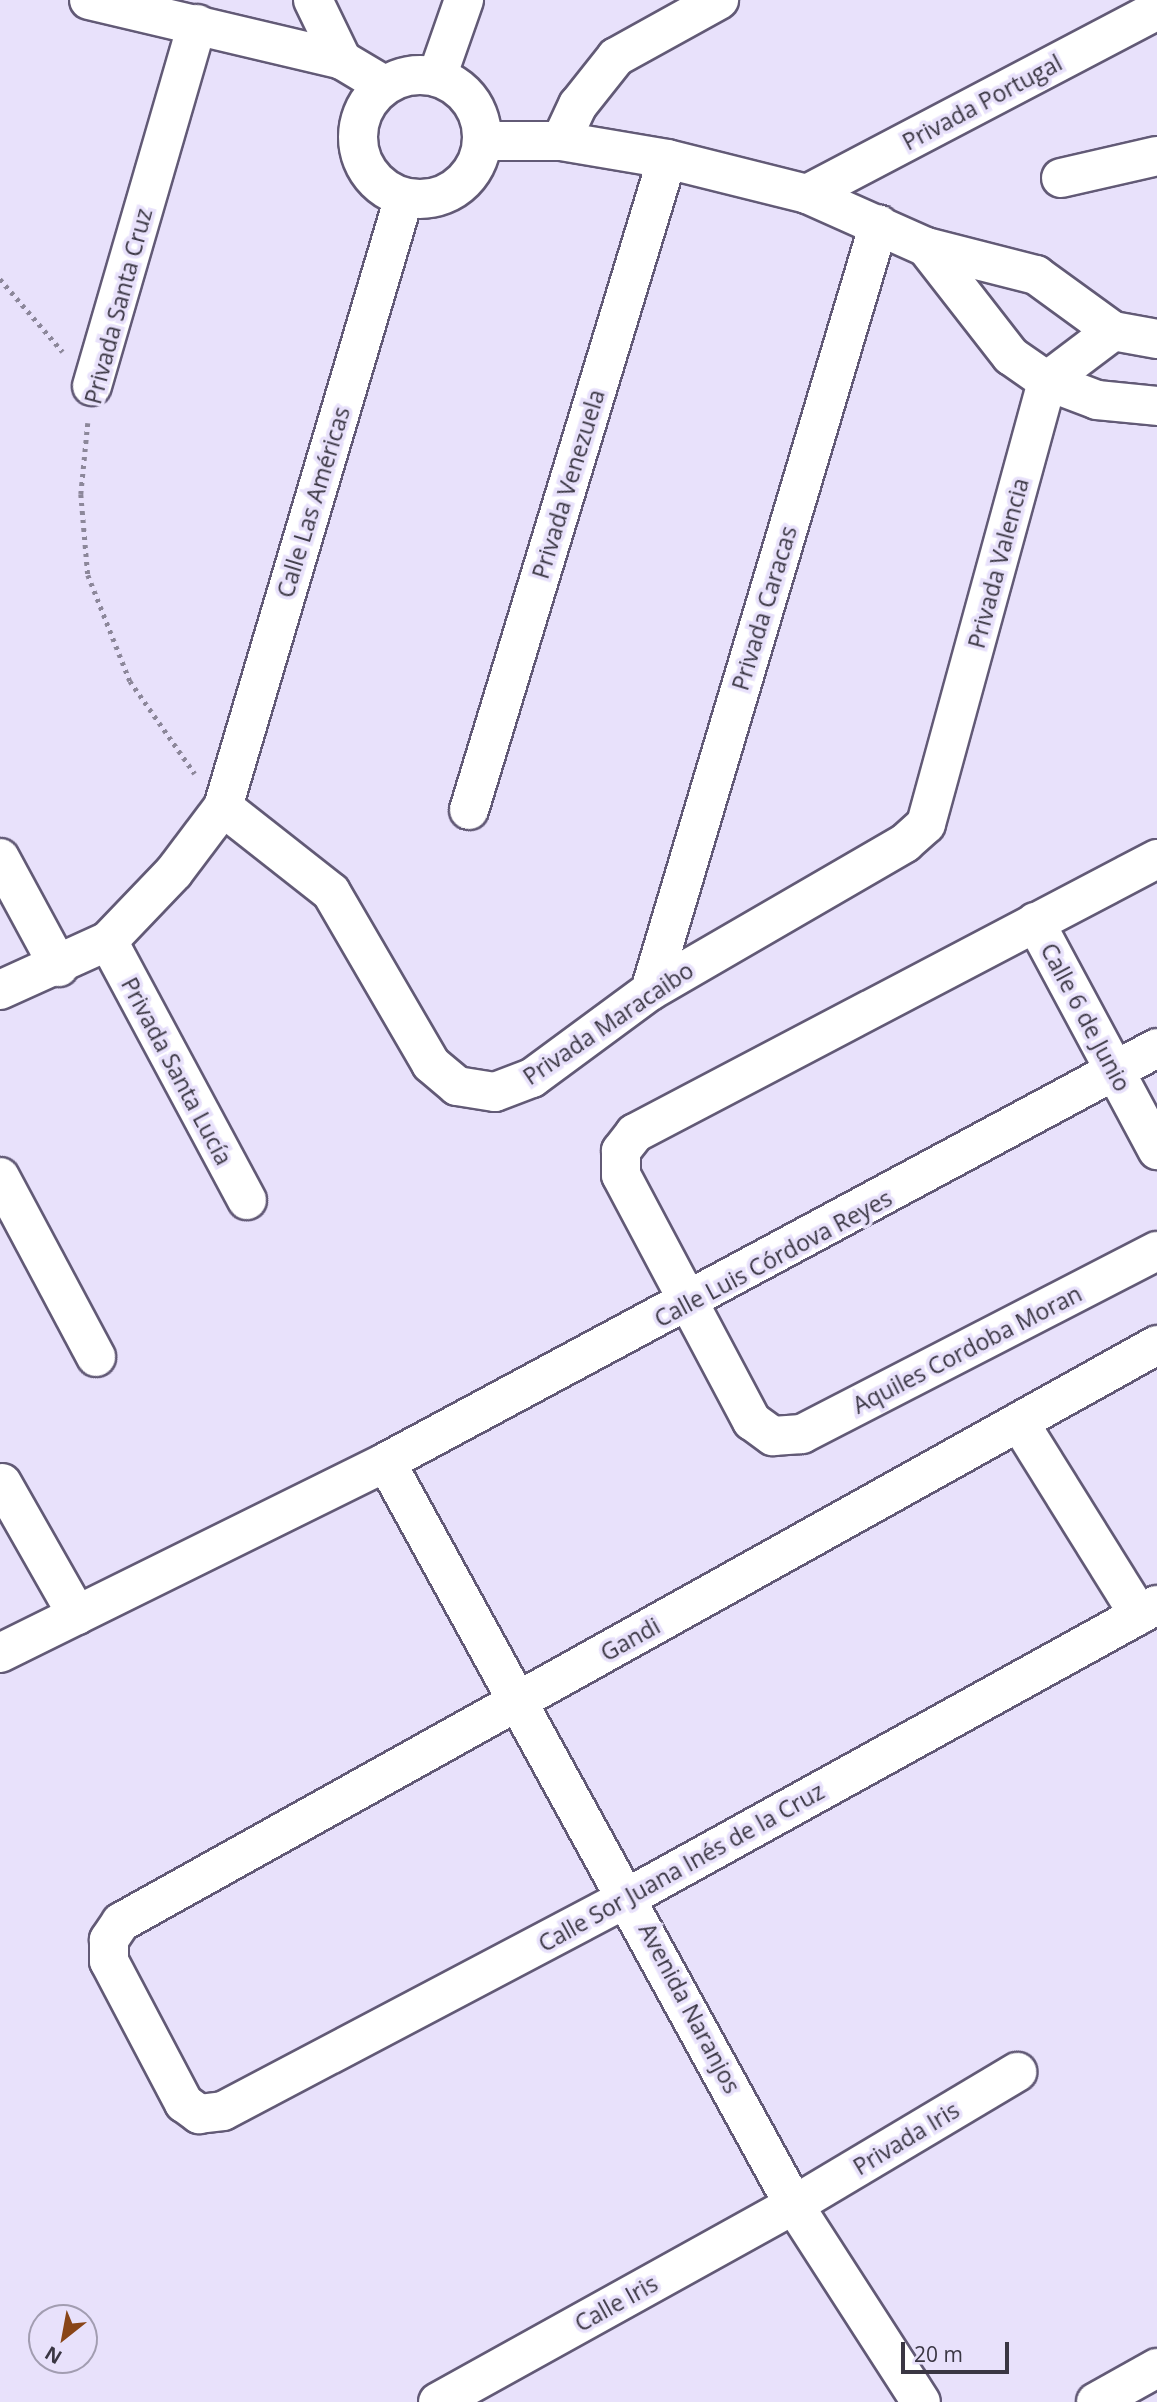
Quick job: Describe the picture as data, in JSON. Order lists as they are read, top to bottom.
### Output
{
  "streets": {
    "street": [
      "Privada Portugal",
      "Privada Santa Cruz",
      "Privada Venezuela",
      "Calle Las Américas",
      "Privada Valencia",
      "Privada Caracas",
      "Calle 6 de Junio",
      "Privada Maracaibo",
      "Privada Santa Lucía",
      "Calle Luis Córdova Reyes",
      "Aquiles Cordoba Moran",
      "Gandi",
      "Calle Sor Juana Inés de la Cruz",
      "Avenida Naranjos",
      "Privada Iris",
      "Calle Iris"
    ]
  },
  "crossings": [
    ["Privada Santa Cruz", "Calle Las Américas"],
    ["Privada Santa Cruz", "Privada Maracaibo"],
    ["Calle Las Américas", "Privada Maracaibo"],
    ["Privada Valencia", "Privada Maracaibo"],
    ["Privada Caracas", "Privada Maracaibo"],
    ["Calle 6 de Junio", "Calle Luis Córdova Reyes"],
    ["Calle Luis Córdova Reyes", "Aquiles Cordoba Moran"],
    ["Calle Luis Córdova Reyes", "Avenida Naranjos"],
    ["Gandi", "Calle Sor Juana Inés de la Cruz"],
    ["Gandi", "Avenida Naranjos"],
    ["Calle Sor Juana Inés de la Cruz", "Avenida Naranjos"],
    ["Avenida Naranjos", "Privada Iris"],
    ["Avenida Naranjos", "Calle Iris"],
    ["Privada Iris", "Calle Iris"]
  ],
  "scale_bar": "20 m",
  "north": "bottom left"
}
